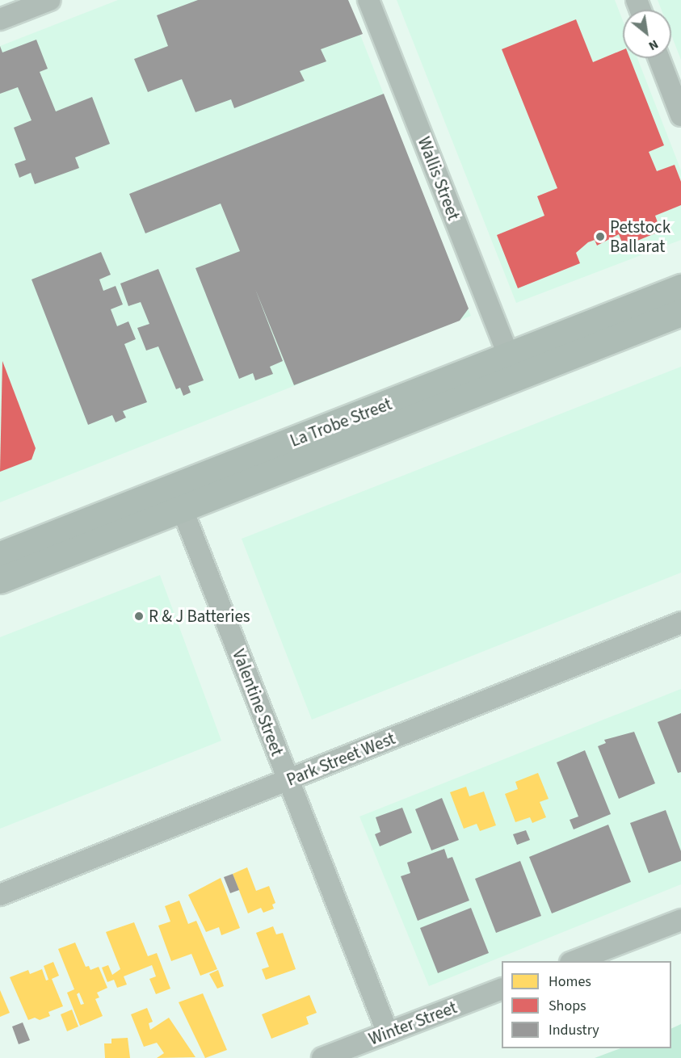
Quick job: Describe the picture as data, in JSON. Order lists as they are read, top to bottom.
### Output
{
  "streets": {
    "main road": ["La Trobe Street"],
    "street": [
      "Wallis Street",
      "Valentine Street",
      "Park Street West",
      "Winter Street"
    ]
  },
  "crossings": [
    ["Wallis Street", "La Trobe Street"],
    ["La Trobe Street", "Valentine Street"],
    ["Valentine Street", "Park Street West"],
    ["Valentine Street", "Winter Street"]
  ],
  "places": ["Petstock Ballarat", "R & J Batteries"],
  "legend": ["Homes", "Shops", "Industry"],
  "north": "bottom right"
}
